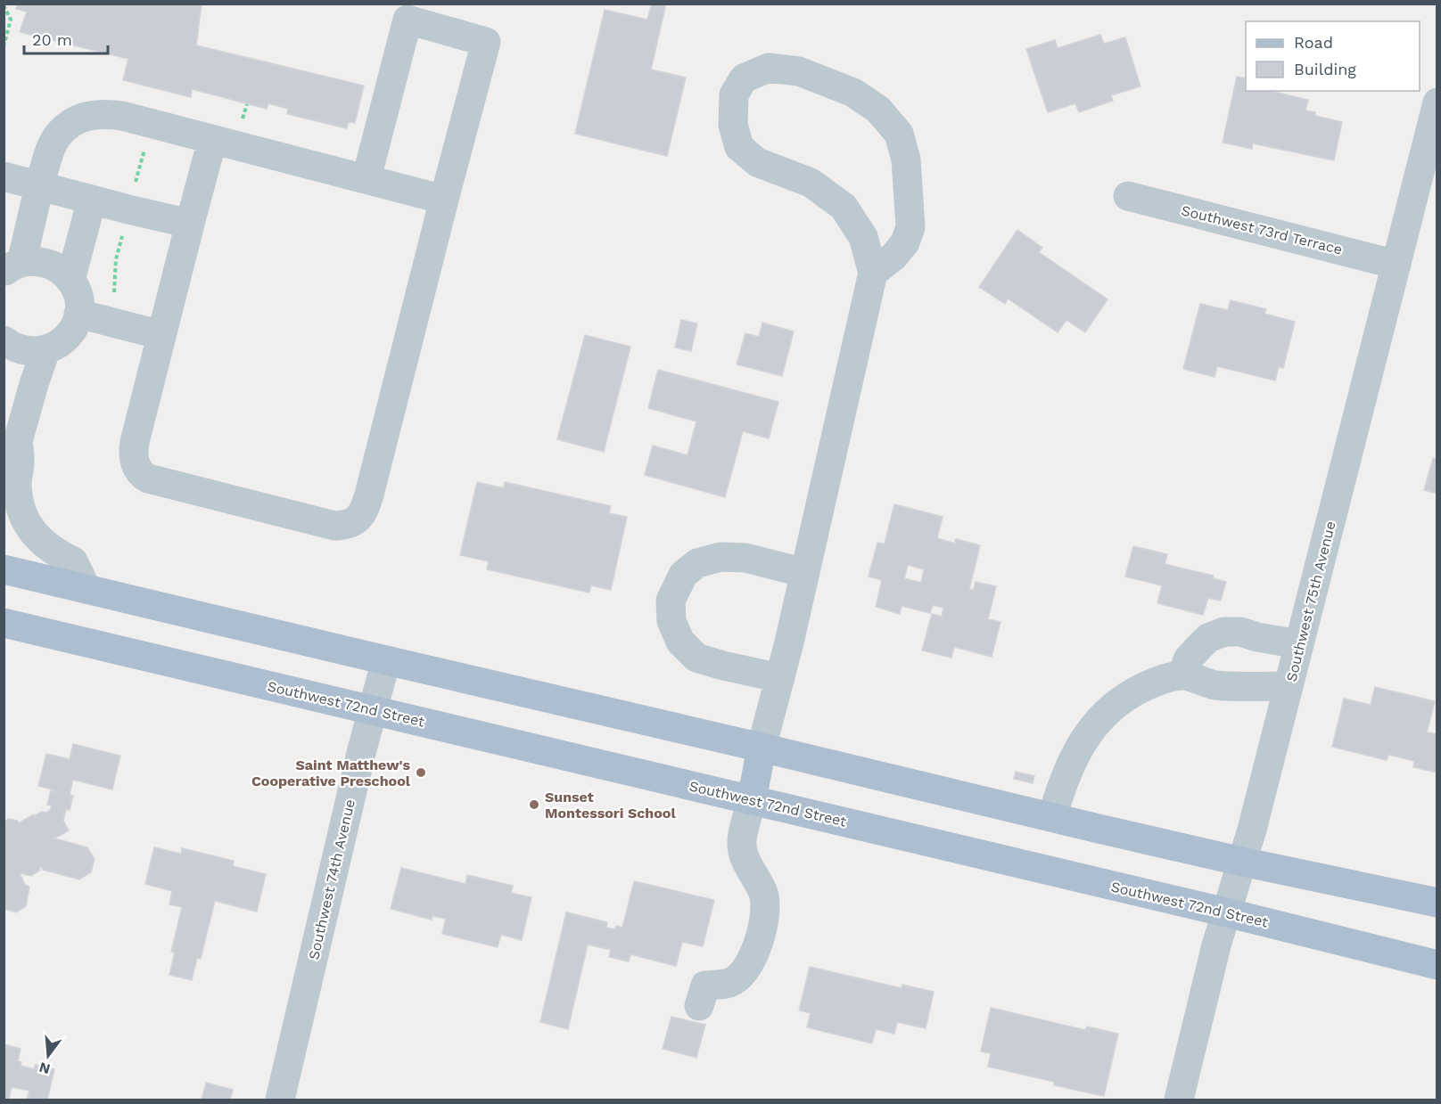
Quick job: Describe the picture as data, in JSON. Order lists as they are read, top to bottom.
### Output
{
  "streets": {
    "main road": ["Southwest 72nd Street"],
    "street": ["Southwest 73rd Terrace", "Southwest 75th Avenue", "Southwest 74th Avenue"]
  },
  "crossings": [
    ["Southwest 73rd Terrace", "Southwest 75th Avenue"],
    ["Southwest 75th Avenue", "Southwest 72nd Street"],
    ["Southwest 72nd Street", "Southwest 74th Avenue"]
  ],
  "places": ["Saint Matthew's Cooperative Preschool", "Sunset Montessori School"],
  "legend": ["Road", "Building"],
  "scale_bar": "20 m",
  "north": "bottom"
}
